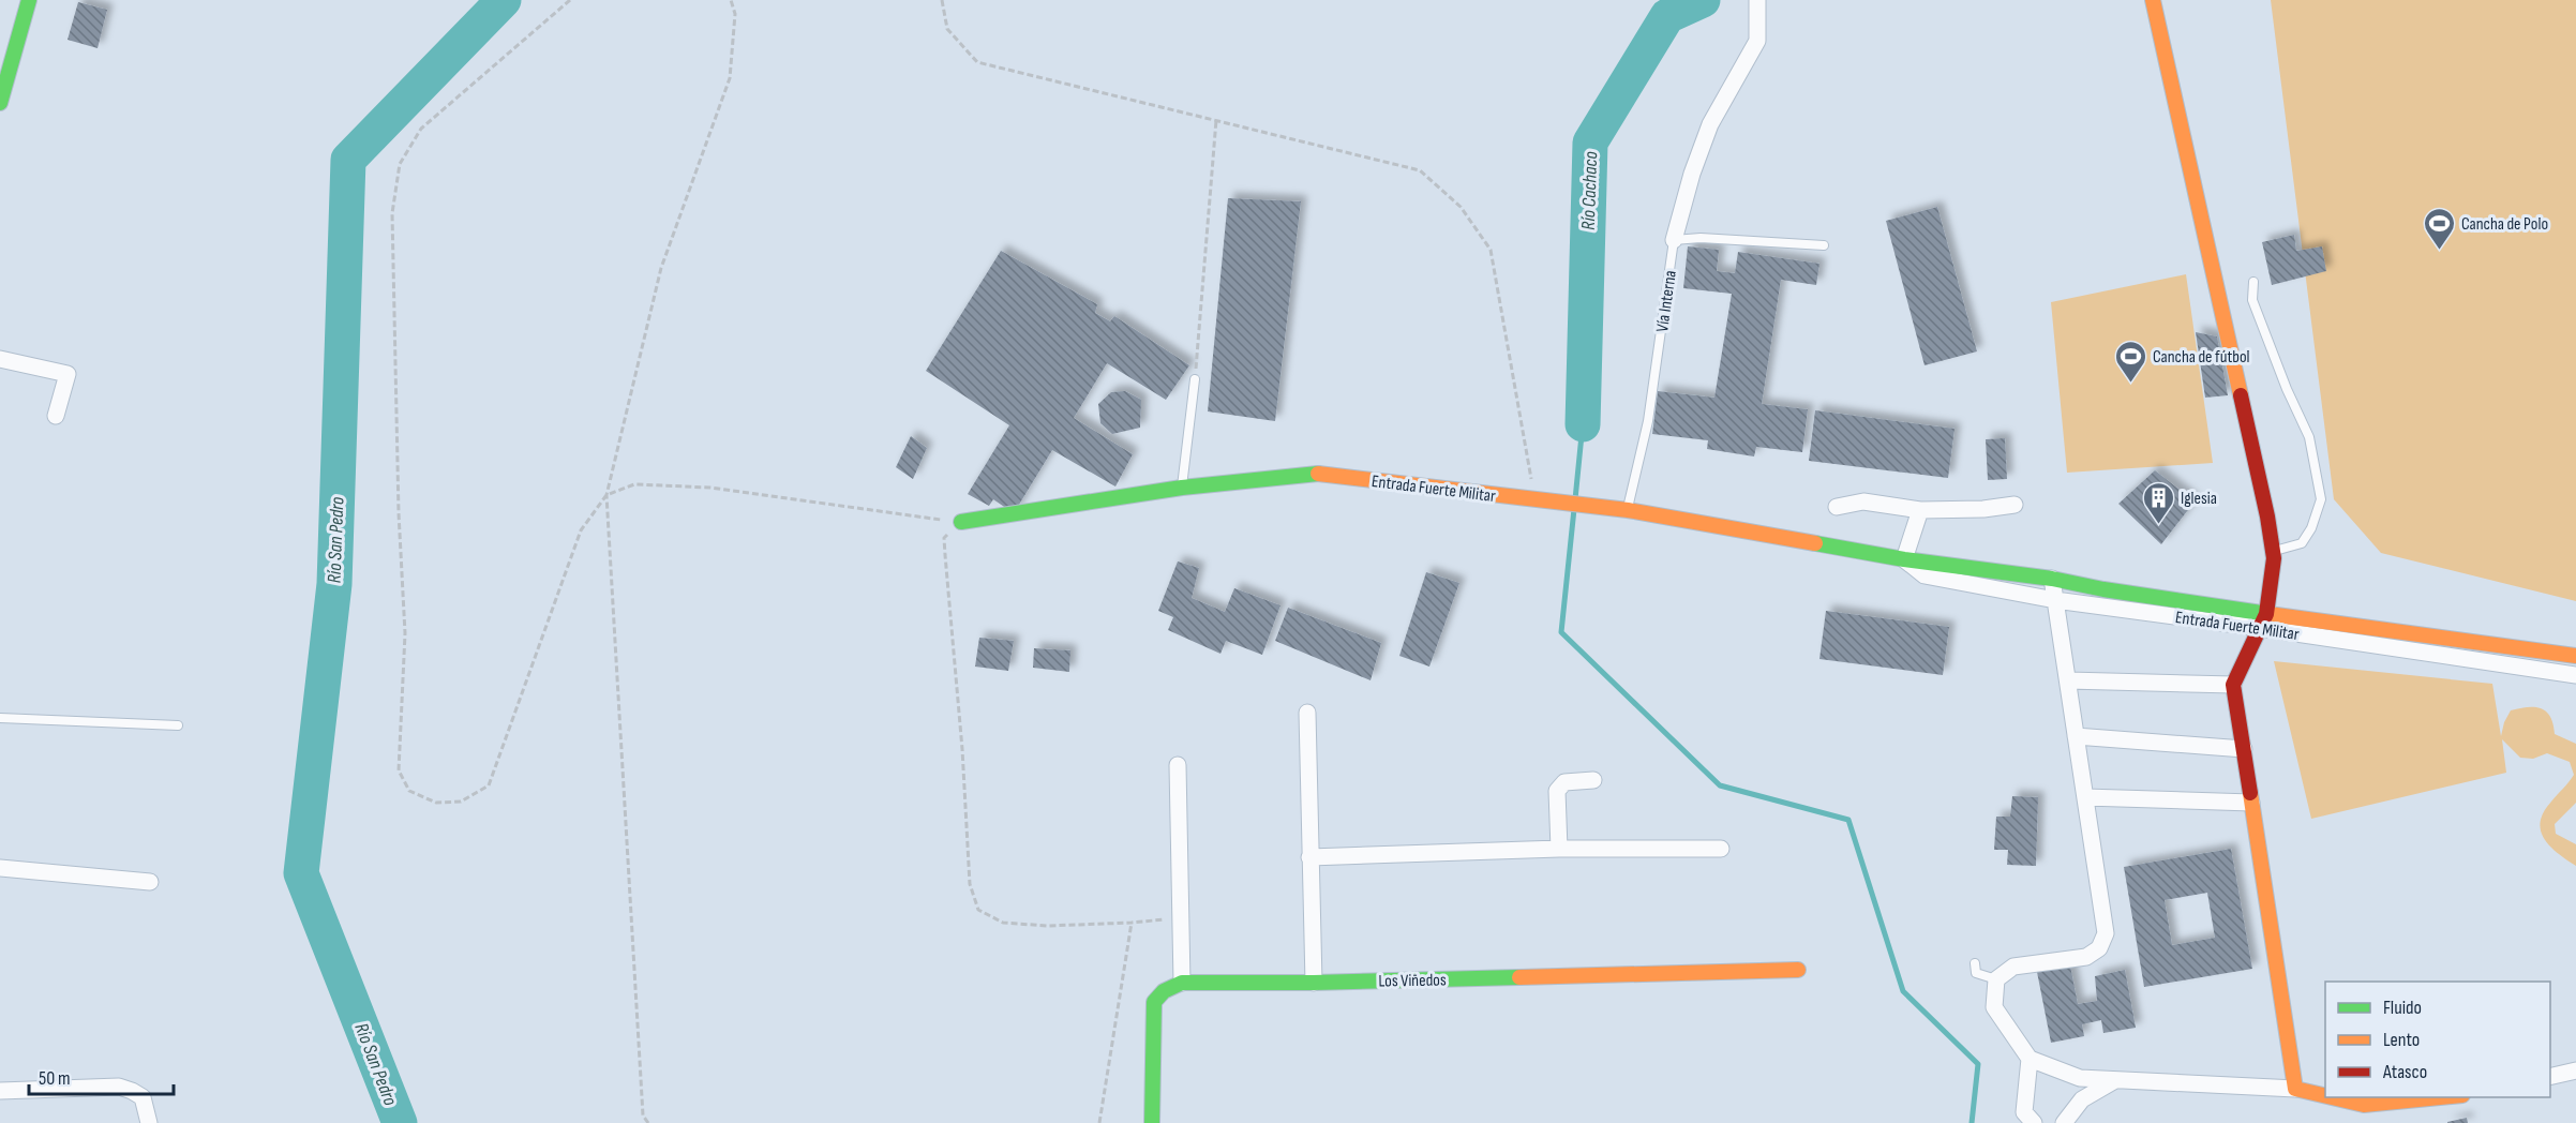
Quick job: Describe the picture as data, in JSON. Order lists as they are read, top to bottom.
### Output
{
  "streets": {
    "street": ["Entrada Fuerte Militar", "Los Viñedos"],
    "lane": ["Vía Interna"]
  },
  "crossings": [
    ["Vía Interna", "Entrada Fuerte Militar"]
  ],
  "water": ["Río Cachaco", "Río San Pedro"],
  "places": {
    "sports": ["Cancha de Polo", "Cancha de fútbol"],
    "building": ["Iglesia"]
  },
  "legend": ["Fluido", "Lento", "Atasco"],
  "scale_bar": "50 m"
}
